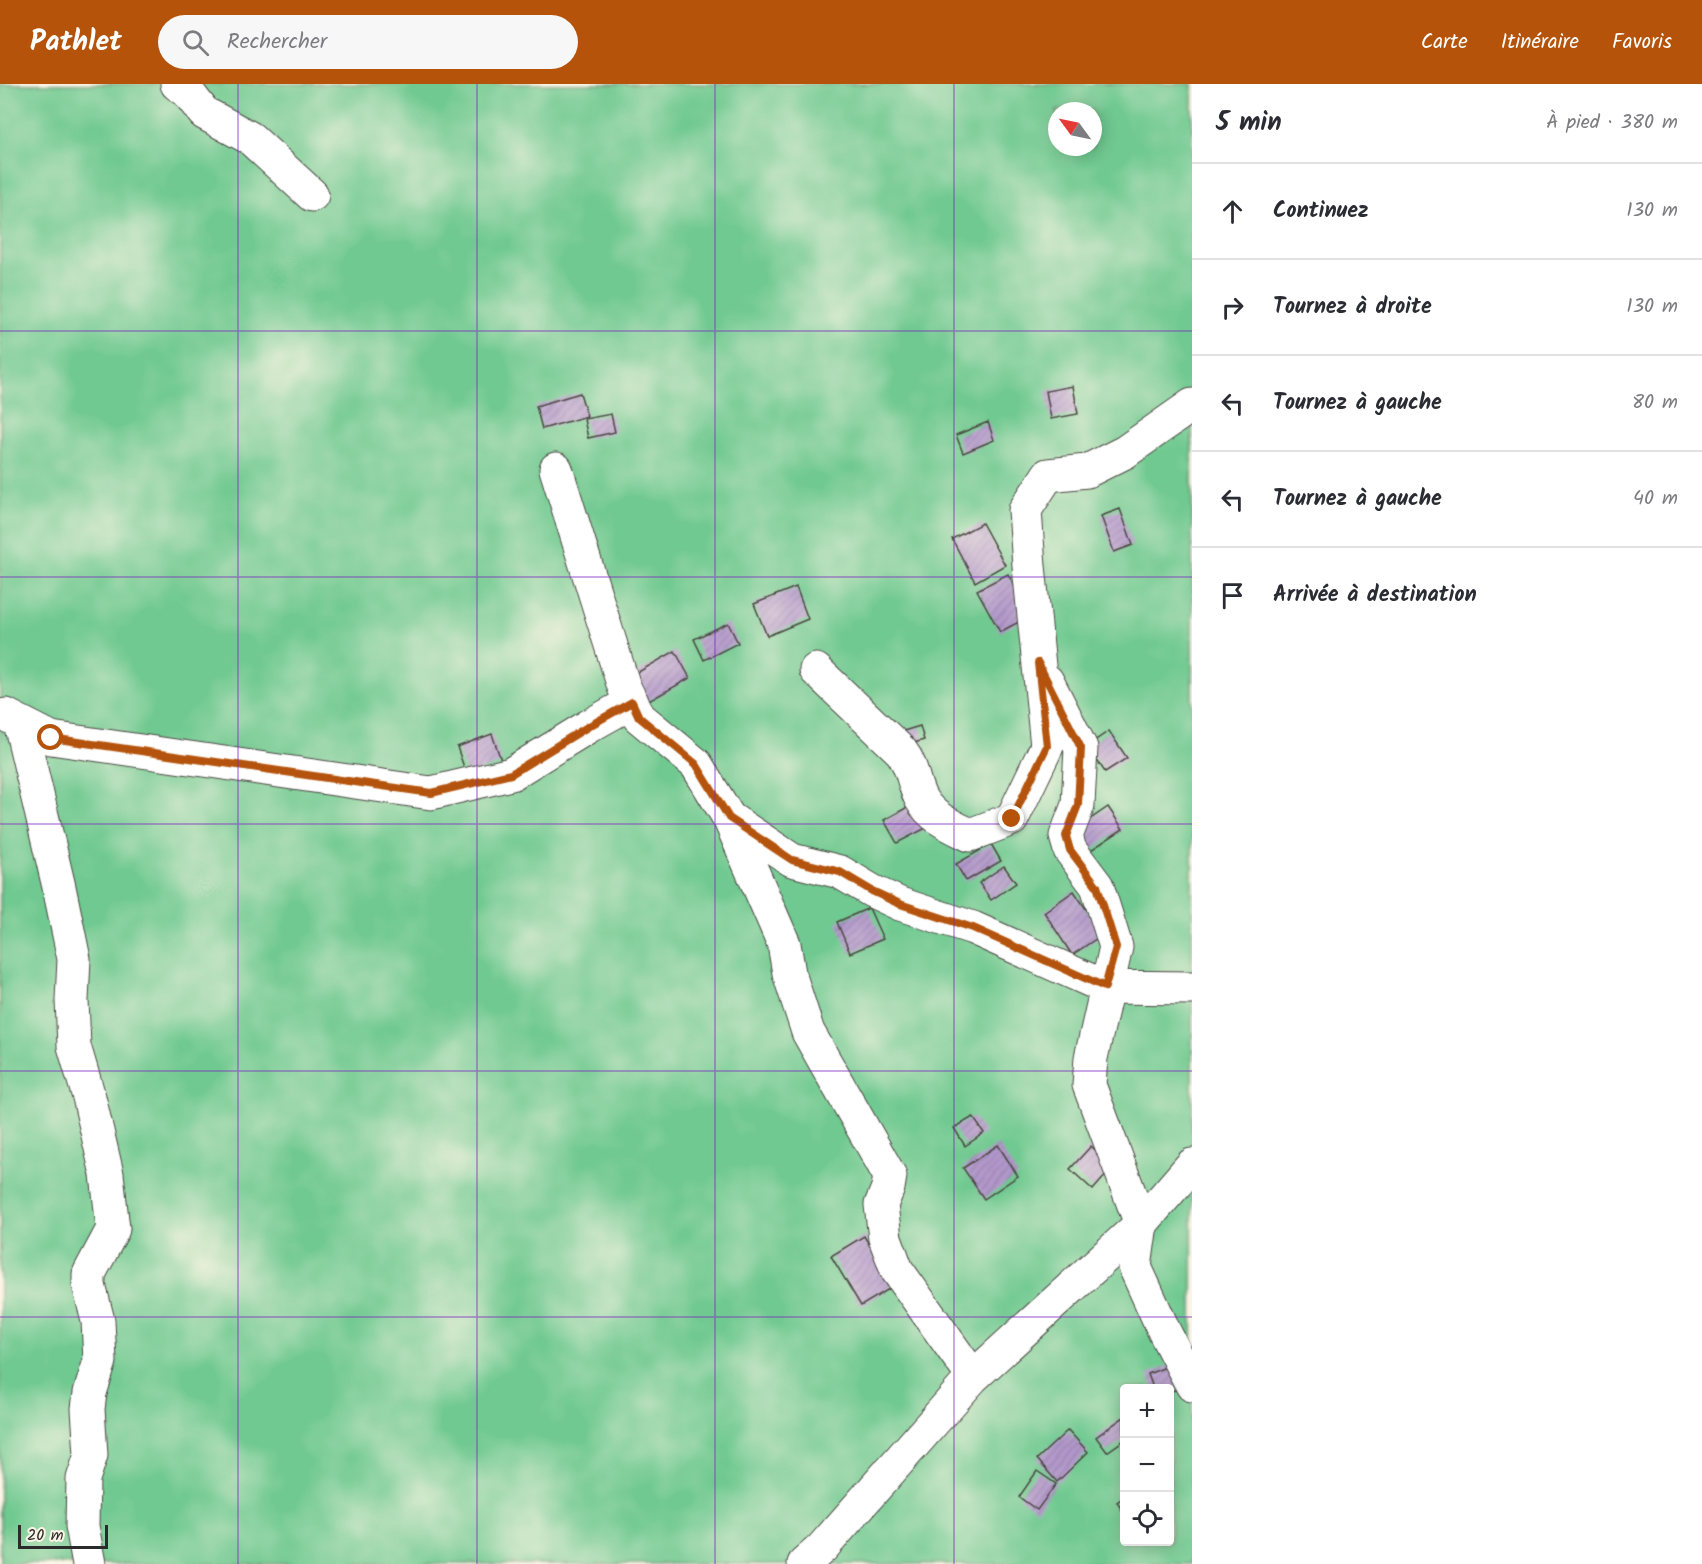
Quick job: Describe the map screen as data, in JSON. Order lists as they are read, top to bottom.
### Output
{
  "scale_bar": "20 m",
  "north": "top left",
  "page": {
    "header": "Pathlet",
    "search": "Rechercher",
    "nav": ["Carte", "Itinéraire", "Favoris"],
    "heading": ["5 min", "À pied · 380 m"],
    "list": [
      ["Continuez", "130 m"],
      ["Tournez à droite", "130 m"],
      ["Tournez à gauche", "80 m"],
      ["Tournez à gauche", "40 m"],
      "Arrivée à destination"
    ],
    "map_buttons": ["+", "−"],
    "scale": "20 m"
  }
}
